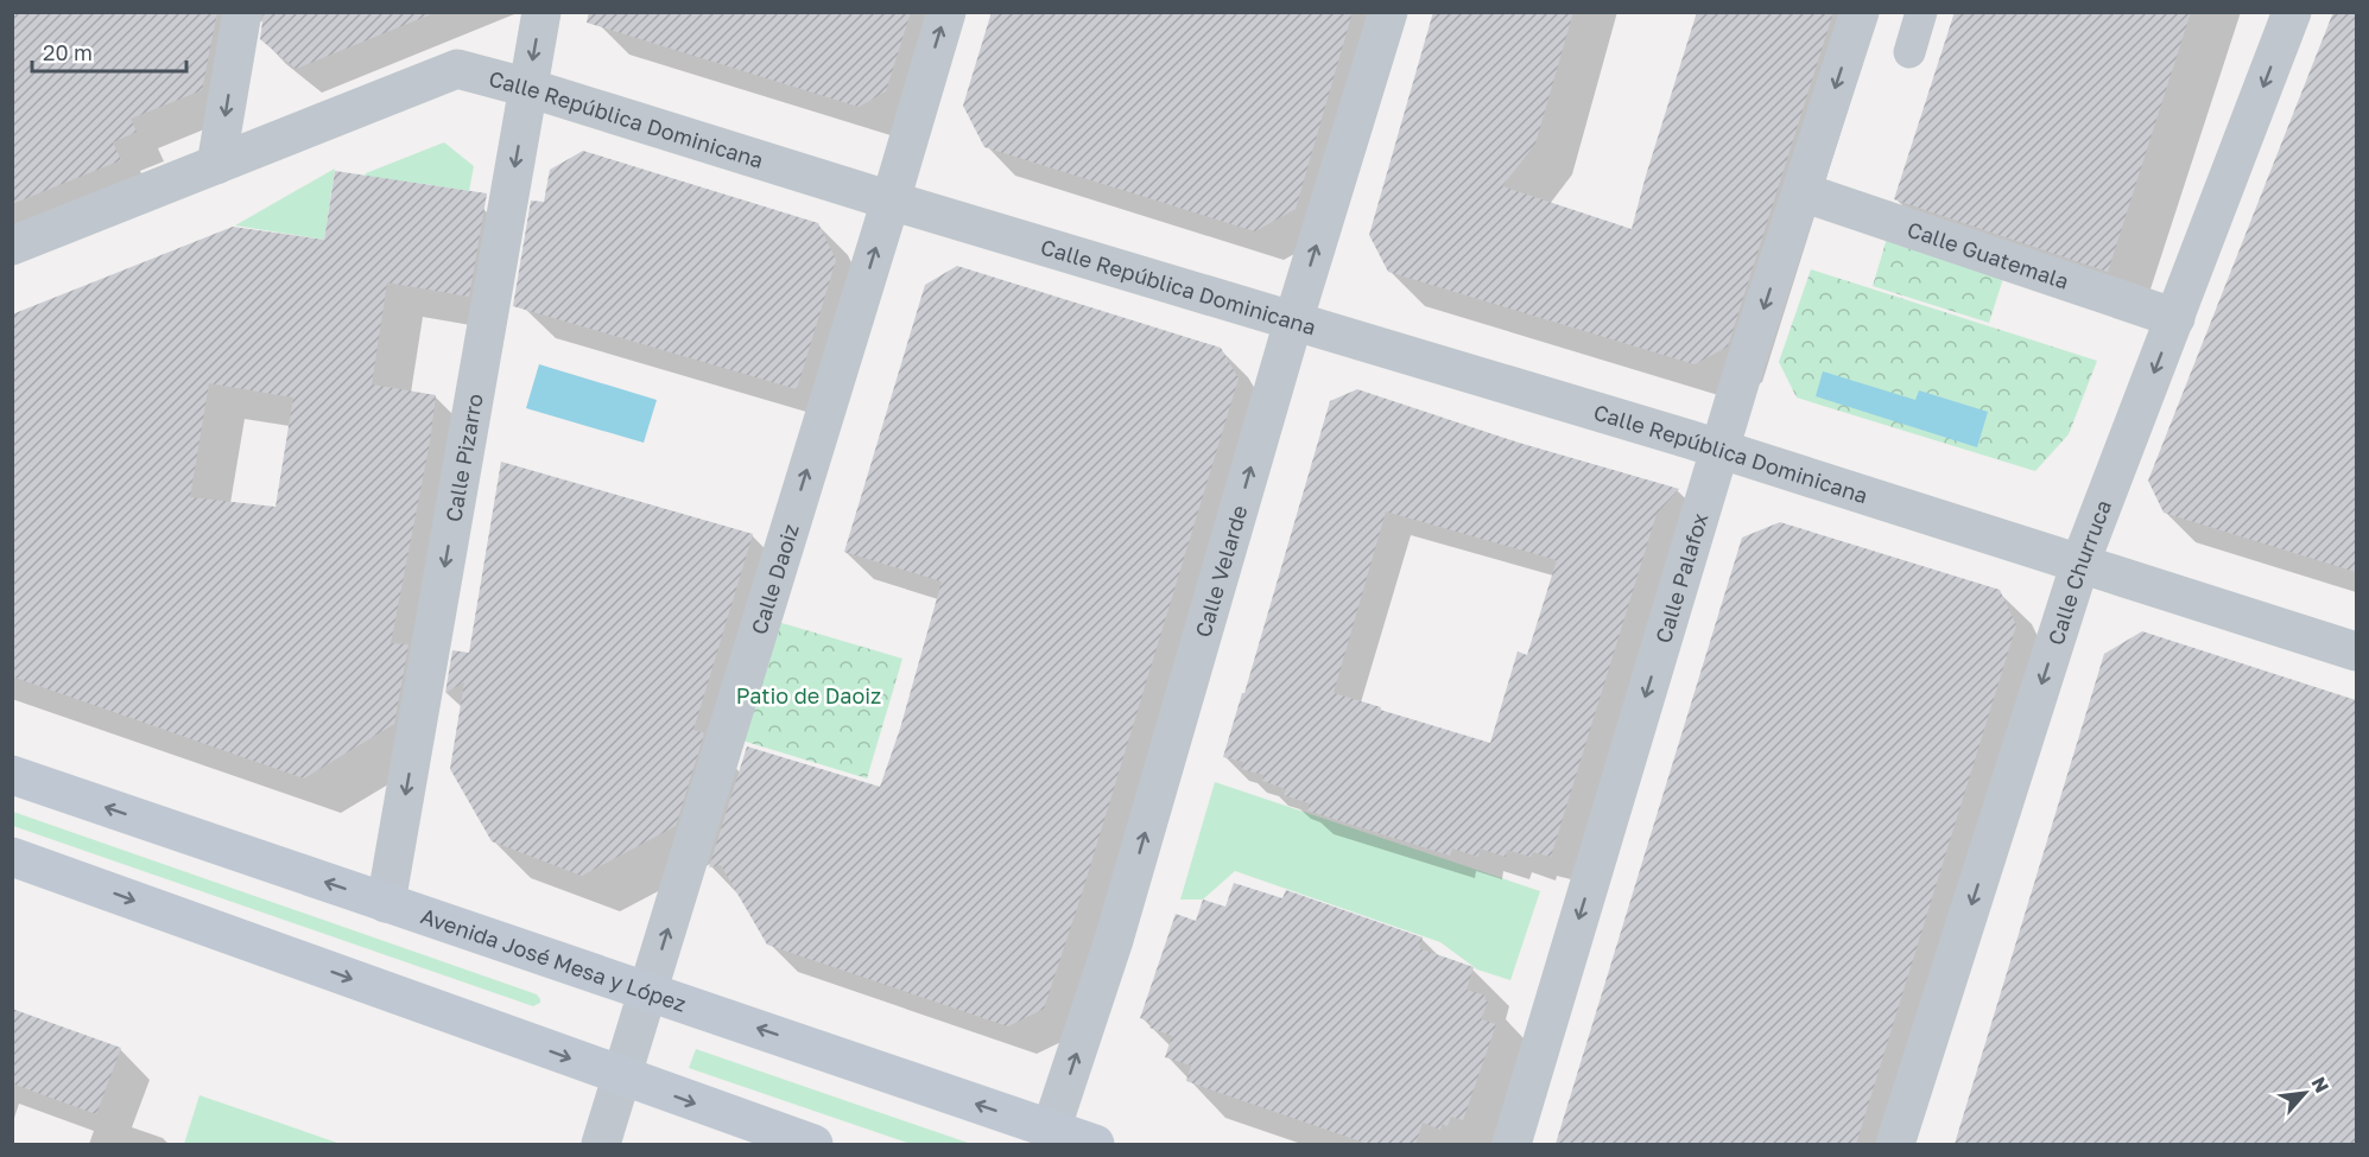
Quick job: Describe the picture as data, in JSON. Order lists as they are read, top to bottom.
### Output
{
  "streets": {
    "street": [
      "Calle República Dominicana",
      "Calle Guatemala",
      "Calle Pizarro",
      "Calle Velarde",
      "Calle Churruca",
      "Calle Palafox",
      "Calle Daoiz",
      "Avenida José Mesa y López"
    ]
  },
  "crossings": [
    ["Calle República Dominicana", "Calle Pizarro"],
    ["Calle República Dominicana", "Calle Velarde"],
    ["Calle República Dominicana", "Calle Churruca"],
    ["Calle República Dominicana", "Calle Palafox"],
    ["Calle República Dominicana", "Calle Daoiz"],
    ["Calle Guatemala", "Calle Churruca"],
    ["Calle Guatemala", "Calle Palafox"],
    ["Calle Pizarro", "Avenida José Mesa y López"],
    ["Calle Velarde", "Avenida José Mesa y López"],
    ["Calle Daoiz", "Avenida José Mesa y López"]
  ],
  "one_way": [
    "Calle Pizarro",
    "Calle Velarde",
    "Calle Churruca",
    "Calle Palafox",
    "Calle Daoiz"
  ],
  "parks": ["Patio de Daoiz"],
  "scale_bar": "20 m",
  "north": "top right"
}
